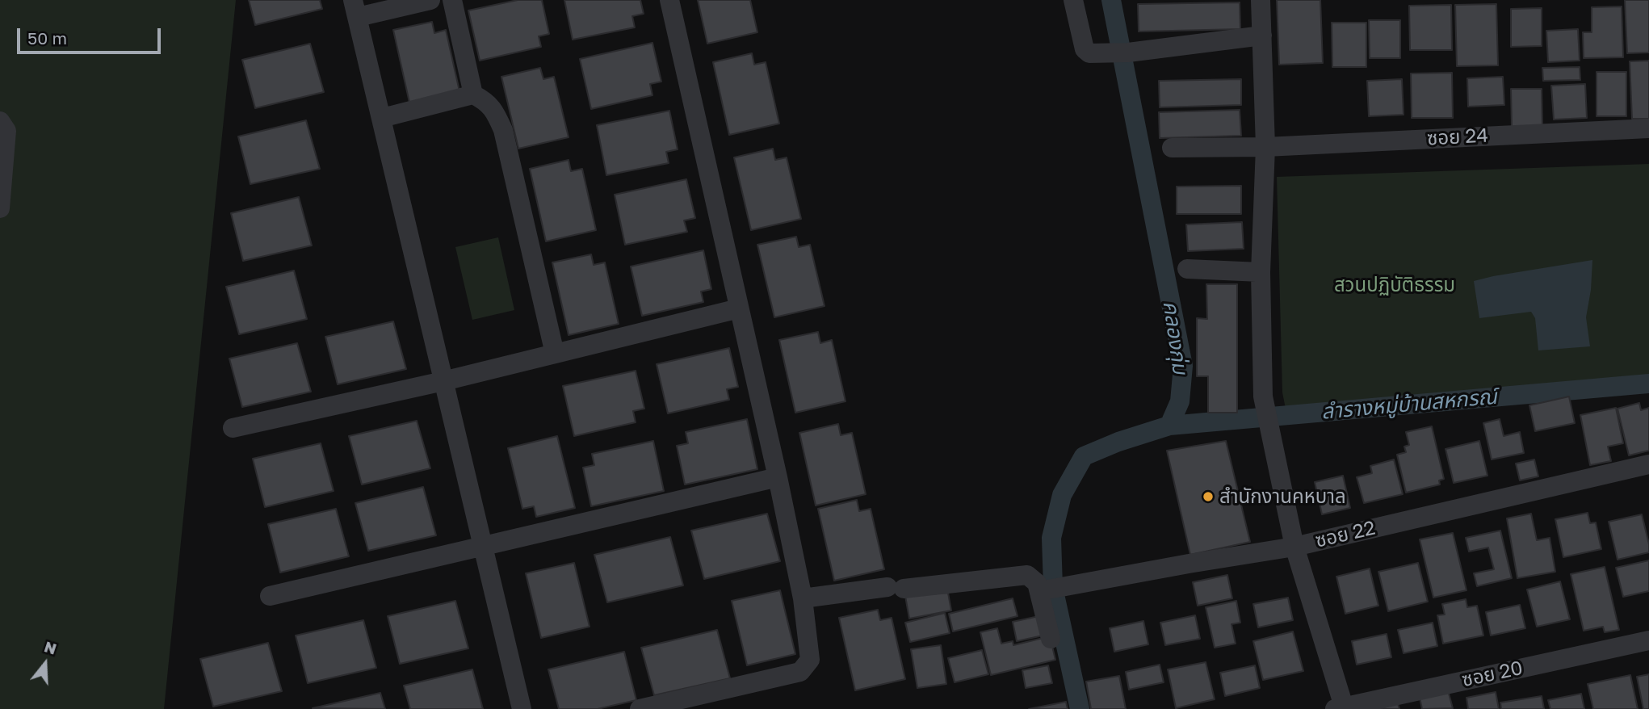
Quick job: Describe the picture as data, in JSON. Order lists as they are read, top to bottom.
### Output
{
  "streets": {
    "street": ["ซอย 24", "ซอย 22", "ซอย 20"]
  },
  "water": ["คลองกุ่ม", "ลำรางหมู่บ้านสหกรณ์"],
  "parks": ["สวนปฏิบัติธรรม"],
  "places": ["สำนักงานคหบาล"],
  "scale_bar": "50 m",
  "north": "top"
}
